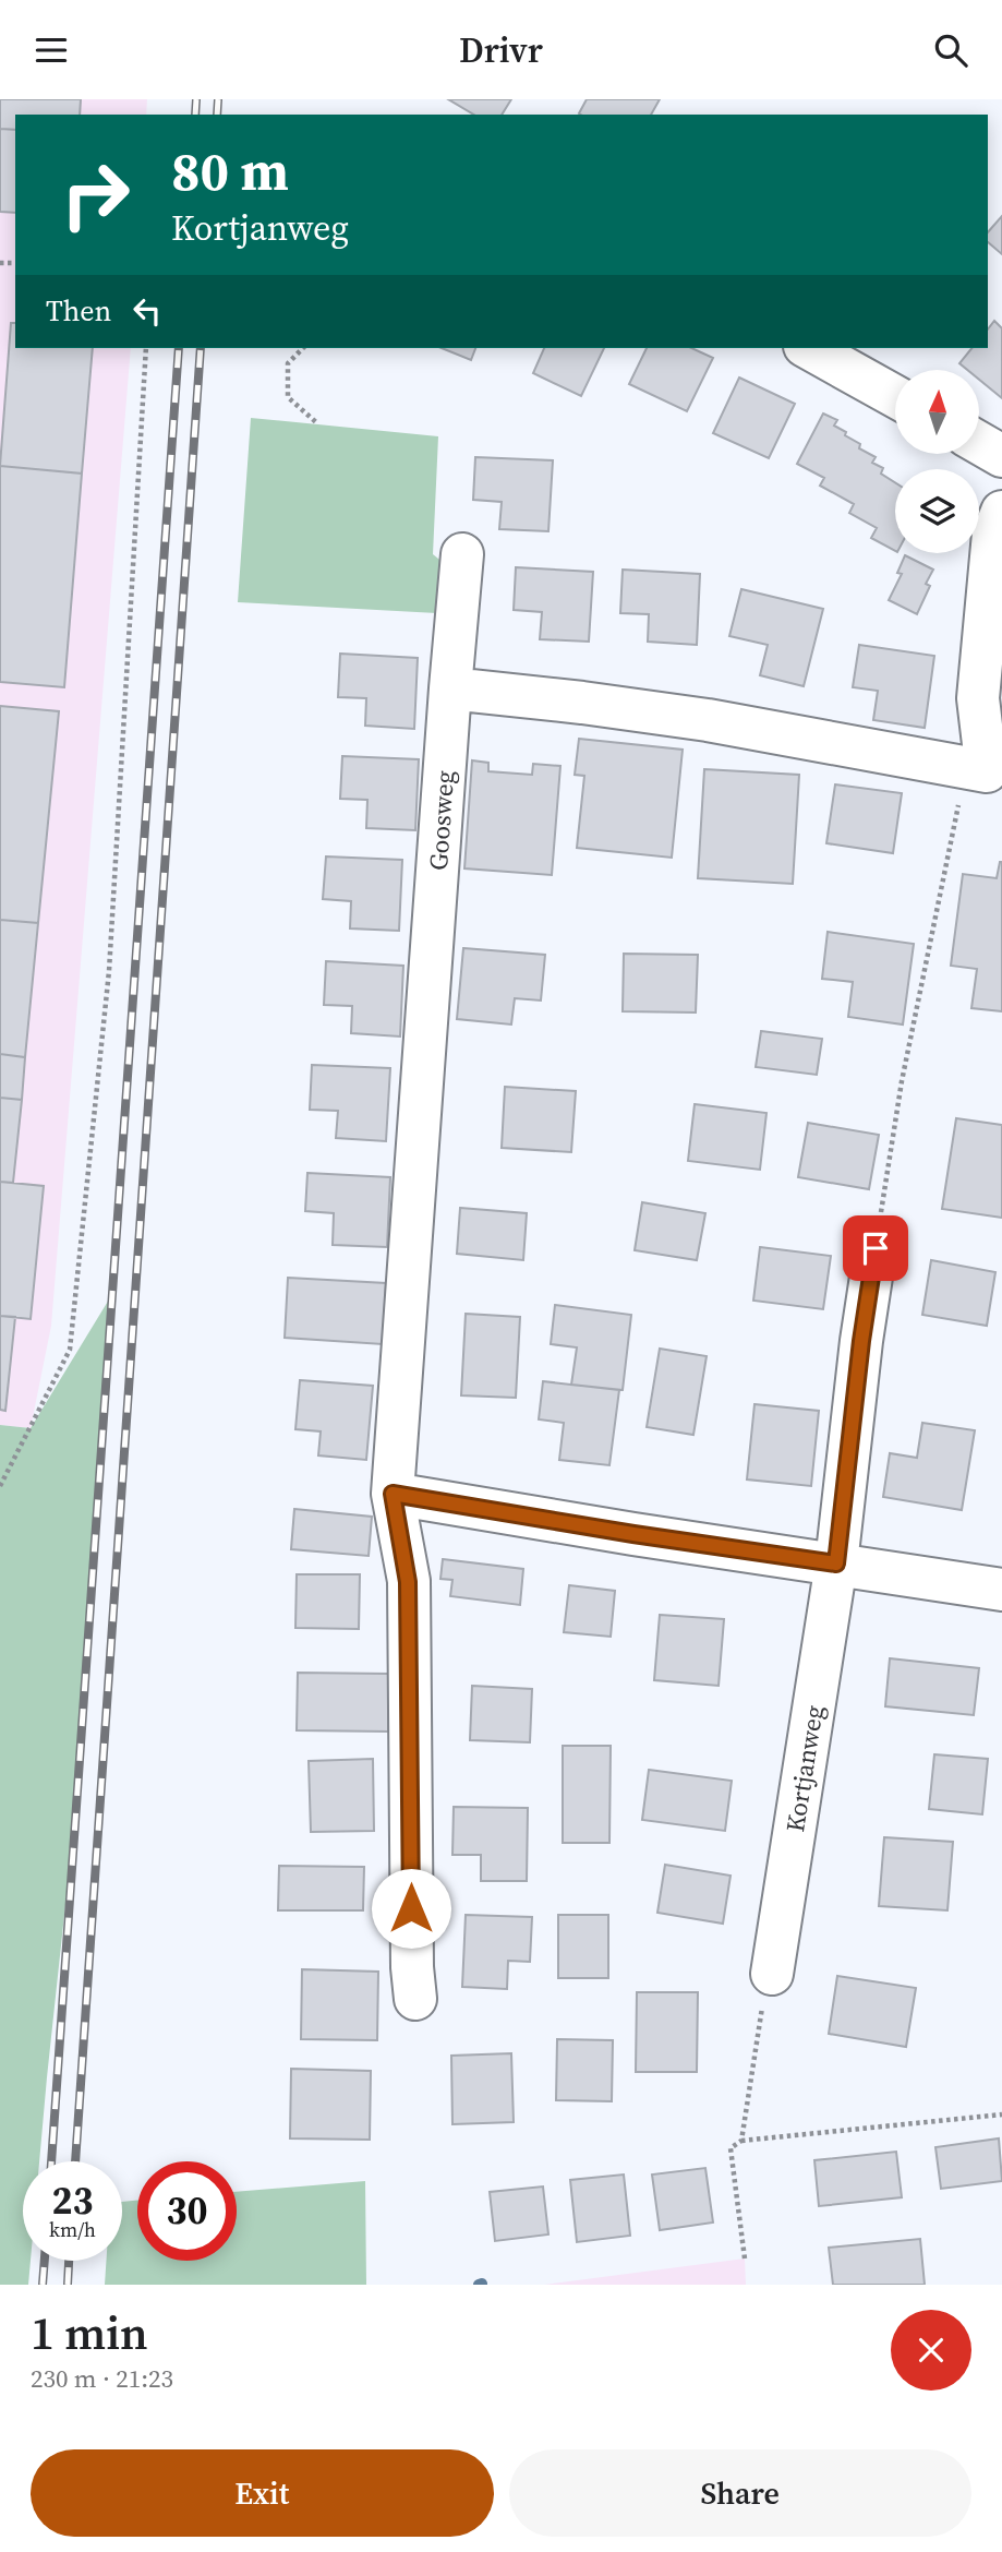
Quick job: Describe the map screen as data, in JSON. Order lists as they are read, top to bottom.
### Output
{
  "streets": {
    "street": ["Goosweg", "Kortjanweg"]
  },
  "north": "top",
  "page": {
    "header": "Drivr",
    "turn": ["80 m", "Kortjanweg"],
    "then": "Then",
    "speed": "23 km/h",
    "limit": "30",
    "heading": ["1 min", "230 m · 21:23"],
    "buttons": ["Exit", "Share"]
  }
}
